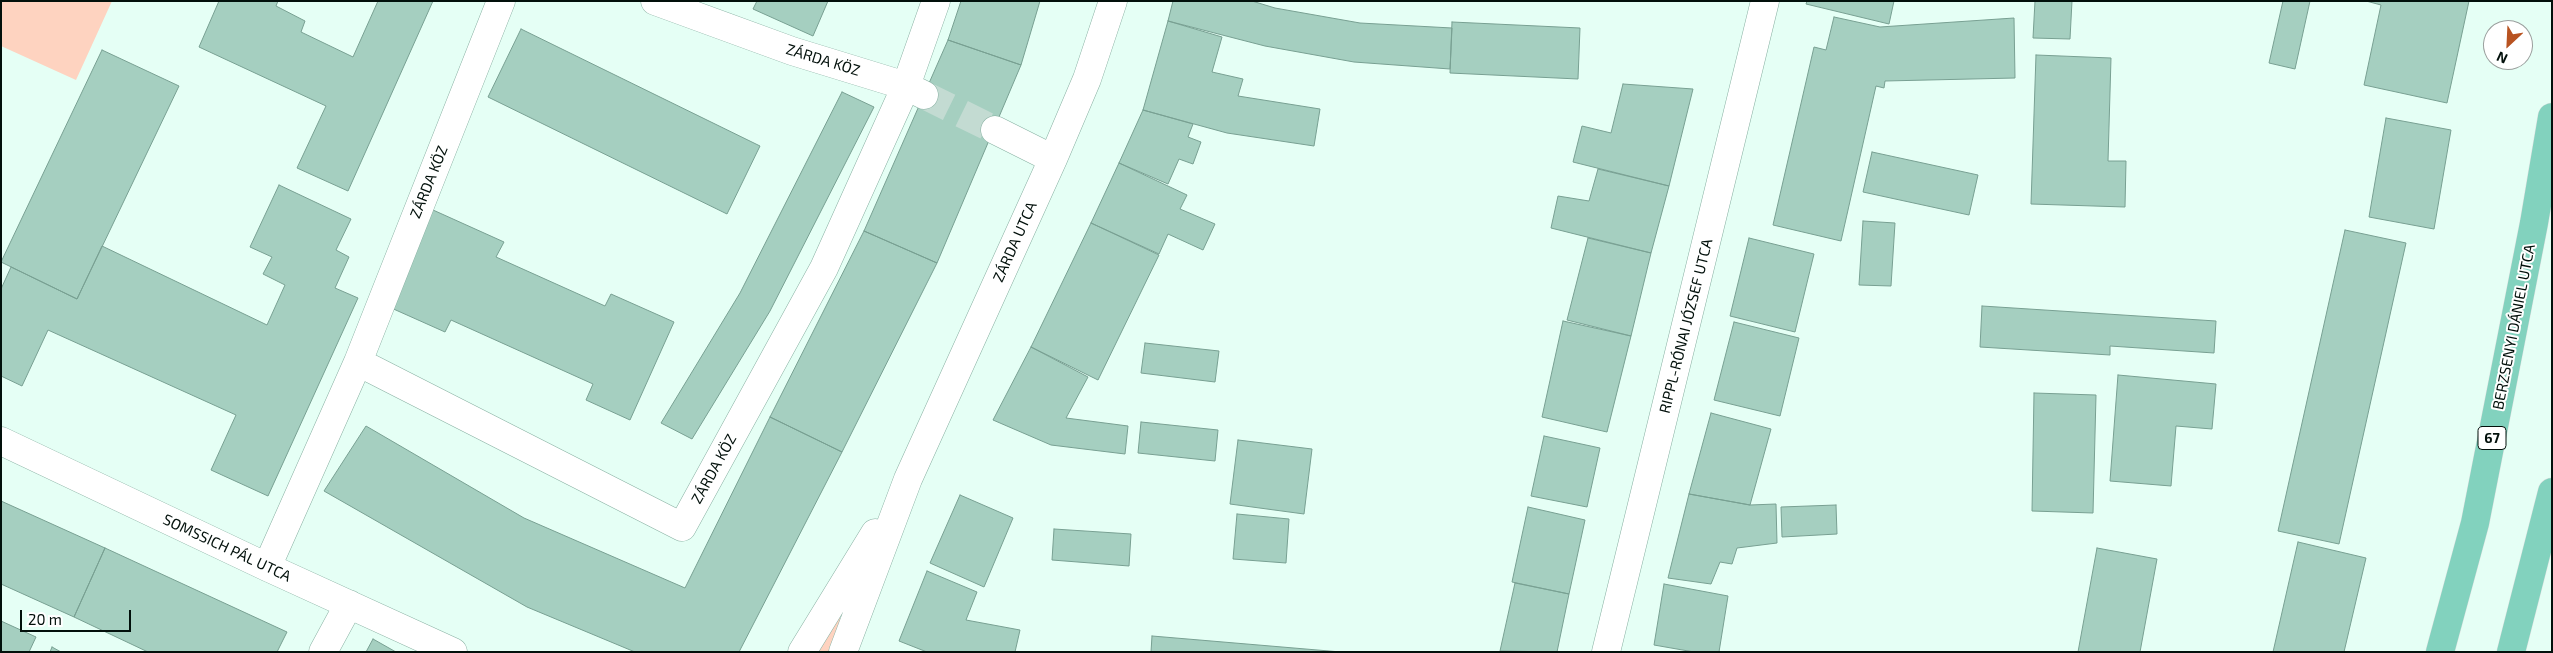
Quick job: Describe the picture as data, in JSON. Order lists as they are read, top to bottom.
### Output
{
  "streets": {
    "main road": ["BERZSENYI DÁNIEL UTCA", "67"],
    "street": [
      "ZÁRDA KÖZ",
      "ZÁRDA UTCA",
      "RIPPL-RÓNAI JÓZSEF UTCA",
      "SOMSSICH PÁL UTCA"
    ]
  },
  "crossings": [
    ["ZÁRDA KÖZ", "SOMSSICH PÁL UTCA"]
  ],
  "scale_bar": "20 m",
  "north": "bottom left"
}
